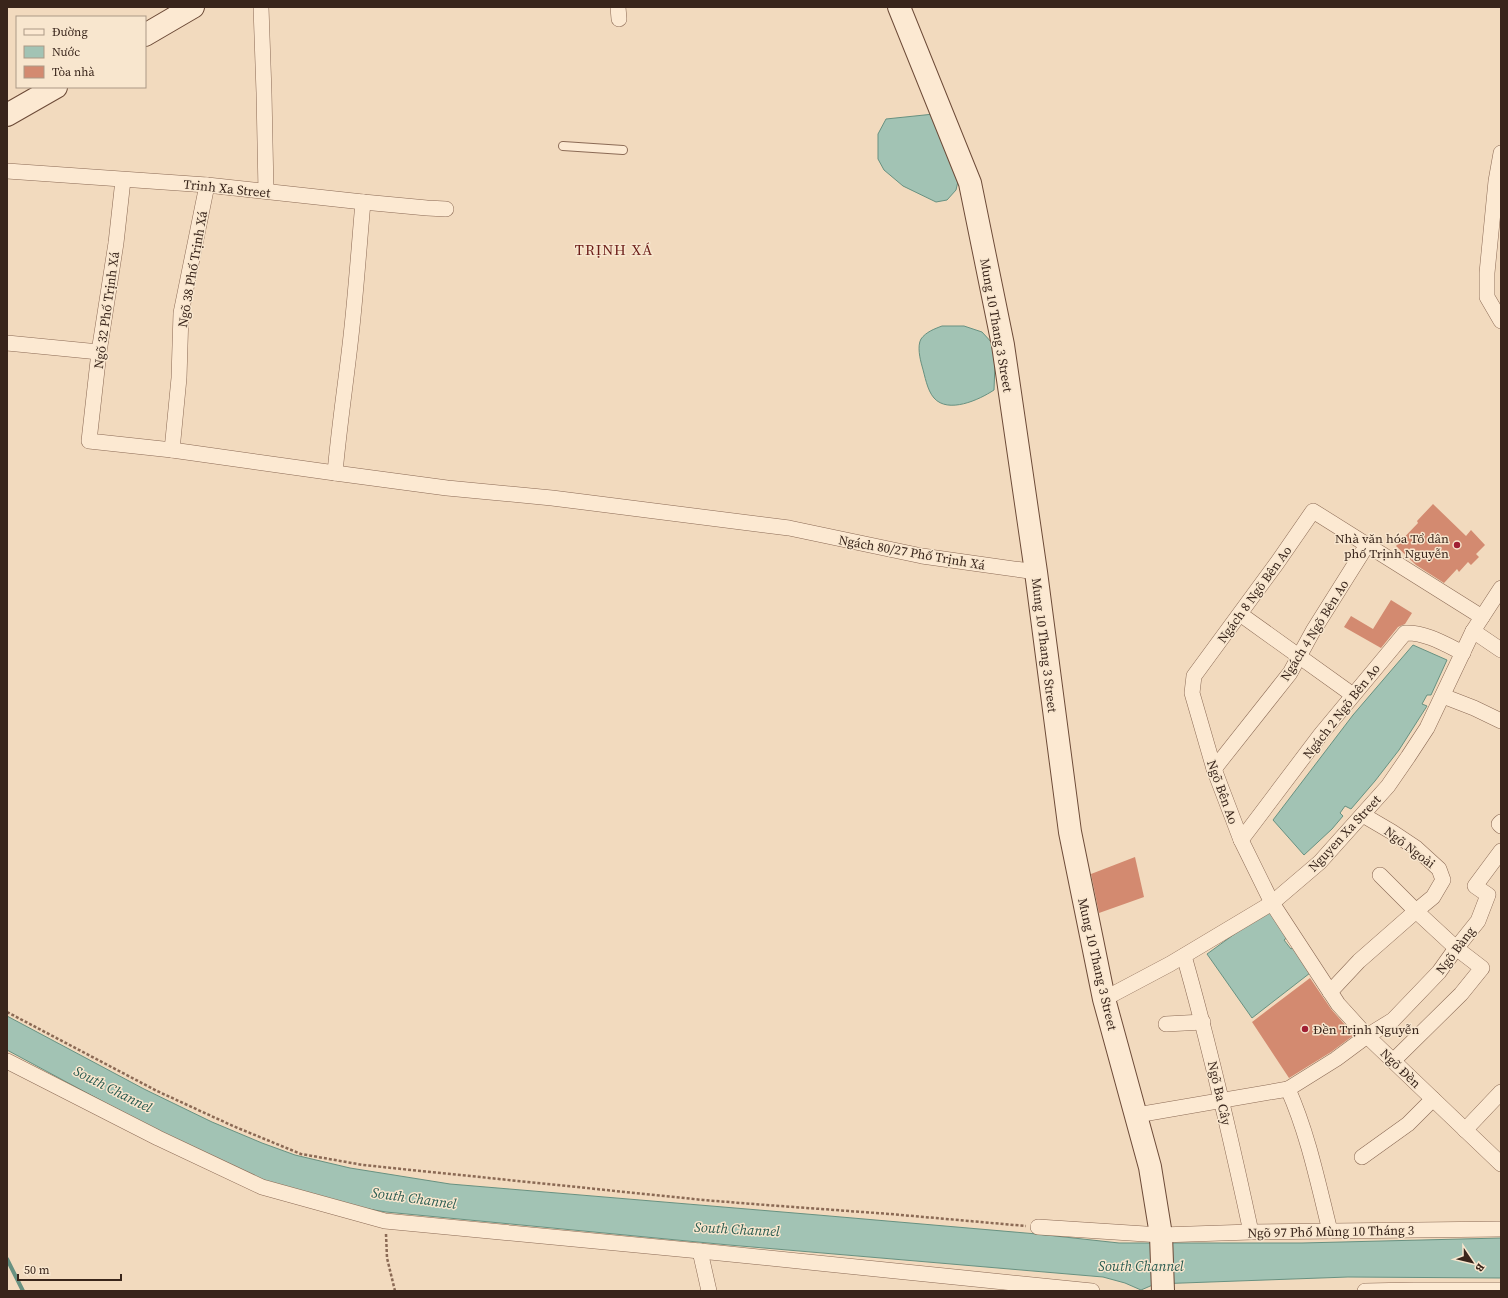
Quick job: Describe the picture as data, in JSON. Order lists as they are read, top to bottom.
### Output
{
  "streets": {
    "main road": ["Mung 10 Thang 3 Street"],
    "street": [
      "Trinh Xa Street",
      "Ngõ 38 Phố Trịnh Xá",
      "Ngõ 32 Phố Trịnh Xá",
      "Ngách 80/27 Phố Trịnh Xá",
      "Ngách 8 Ngõ Bên Ao",
      "Ngách 4 Ngõ Bên Ao",
      "Ngách 2 Ngõ Bên Ao",
      "Ngõ Bên Ao",
      "Nguyen Xa Street",
      "Ngõ Ngoài",
      "Ngõ Bàng",
      "Ngõ Đền",
      "Ngõ Ba Cây",
      "Ngõ 97 Phố Mùng 10 Tháng 3"
    ]
  },
  "crossings": [
    ["Trinh Xa Street", "Ngõ 38 Phố Trịnh Xá"],
    ["Trinh Xa Street", "Ngõ 32 Phố Trịnh Xá"],
    ["Ngõ 38 Phố Trịnh Xá", "Ngách 80/27 Phố Trịnh Xá"],
    ["Ngõ 32 Phố Trịnh Xá", "Ngách 80/27 Phố Trịnh Xá"],
    ["Mung 10 Thang 3 Street", "Ngách 80/27 Phố Trịnh Xá"],
    ["Mung 10 Thang 3 Street", "Nguyen Xa Street"],
    ["Mung 10 Thang 3 Street", "Ngõ 97 Phố Mùng 10 Tháng 3"],
    ["Ngách 8 Ngõ Bên Ao", "Ngách 4 Ngõ Bên Ao"],
    ["Ngách 8 Ngõ Bên Ao", "Ngõ Bên Ao"],
    ["Ngách 4 Ngõ Bên Ao", "Ngõ Bên Ao"],
    ["Ngách 2 Ngõ Bên Ao", "Ngõ Bên Ao"],
    ["Ngách 2 Ngõ Bên Ao", "Nguyen Xa Street"],
    ["Ngõ Bên Ao", "Nguyen Xa Street"],
    ["Ngõ Bên Ao", "Ngõ Đền"],
    ["Nguyen Xa Street", "Ngõ Ngoài"],
    ["Nguyen Xa Street", "Ngõ Đền"],
    ["Nguyen Xa Street", "Ngõ Ba Cây"],
    ["Ngõ Bàng", "Ngõ Đền"],
    ["Ngõ Ba Cây", "Ngõ 97 Phố Mùng 10 Tháng 3"]
  ],
  "districts": ["TRỊNH XÁ"],
  "water": ["South Channel"],
  "places": ["Nhà văn hóa Tổ dân phố Trịnh Nguyễn", "Đền Trịnh Nguyễn"],
  "legend": ["Đường", "Nước", "Tòa nhà"],
  "scale_bar": "50 m",
  "north": "bottom right"
}
